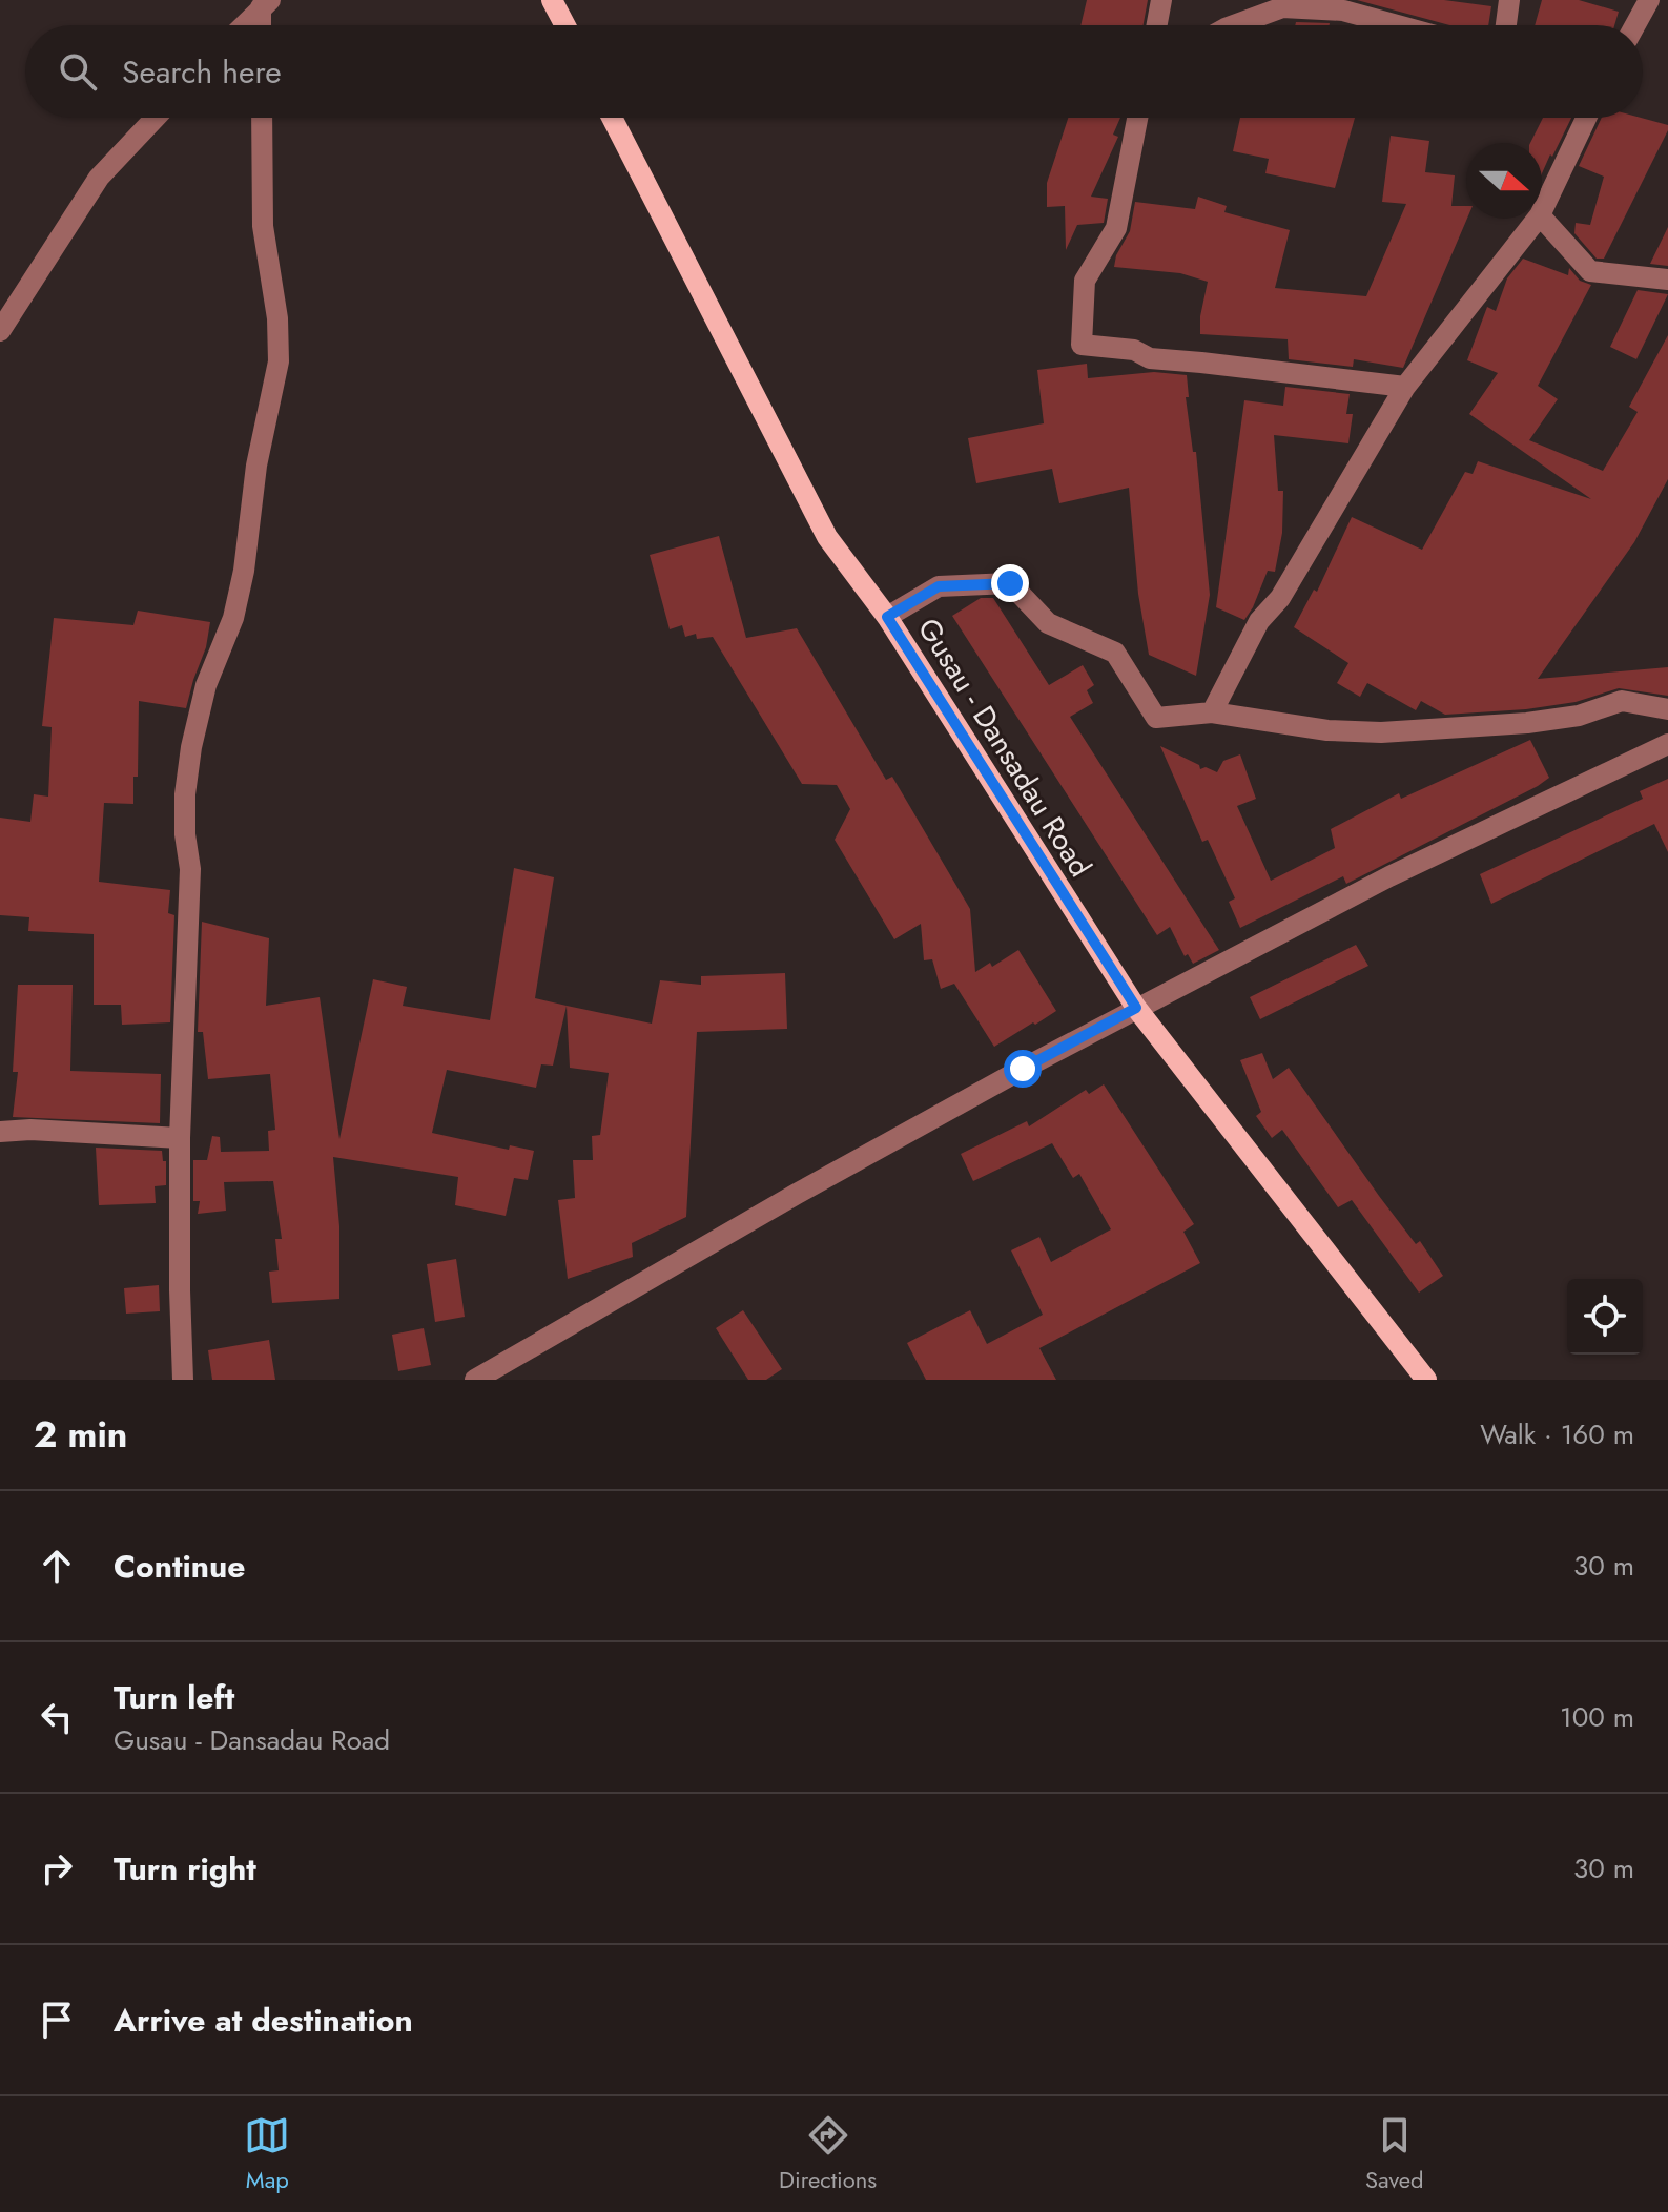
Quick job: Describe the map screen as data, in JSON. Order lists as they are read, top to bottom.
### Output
{
  "streets": {
    "main road": ["Gusau - Dansadau Road"]
  },
  "north": "right",
  "page": {
    "search": "Search here",
    "heading": ["2 min", "Walk · 160 m"],
    "list": [
      ["Continue", "30 m"],
      ["Turn left", "Gusau - Dansadau Road", "100 m"],
      ["Turn right", "30 m"],
      "Arrive at destination"
    ],
    "nav": ["Map", "Directions", "Saved"]
  }
}
